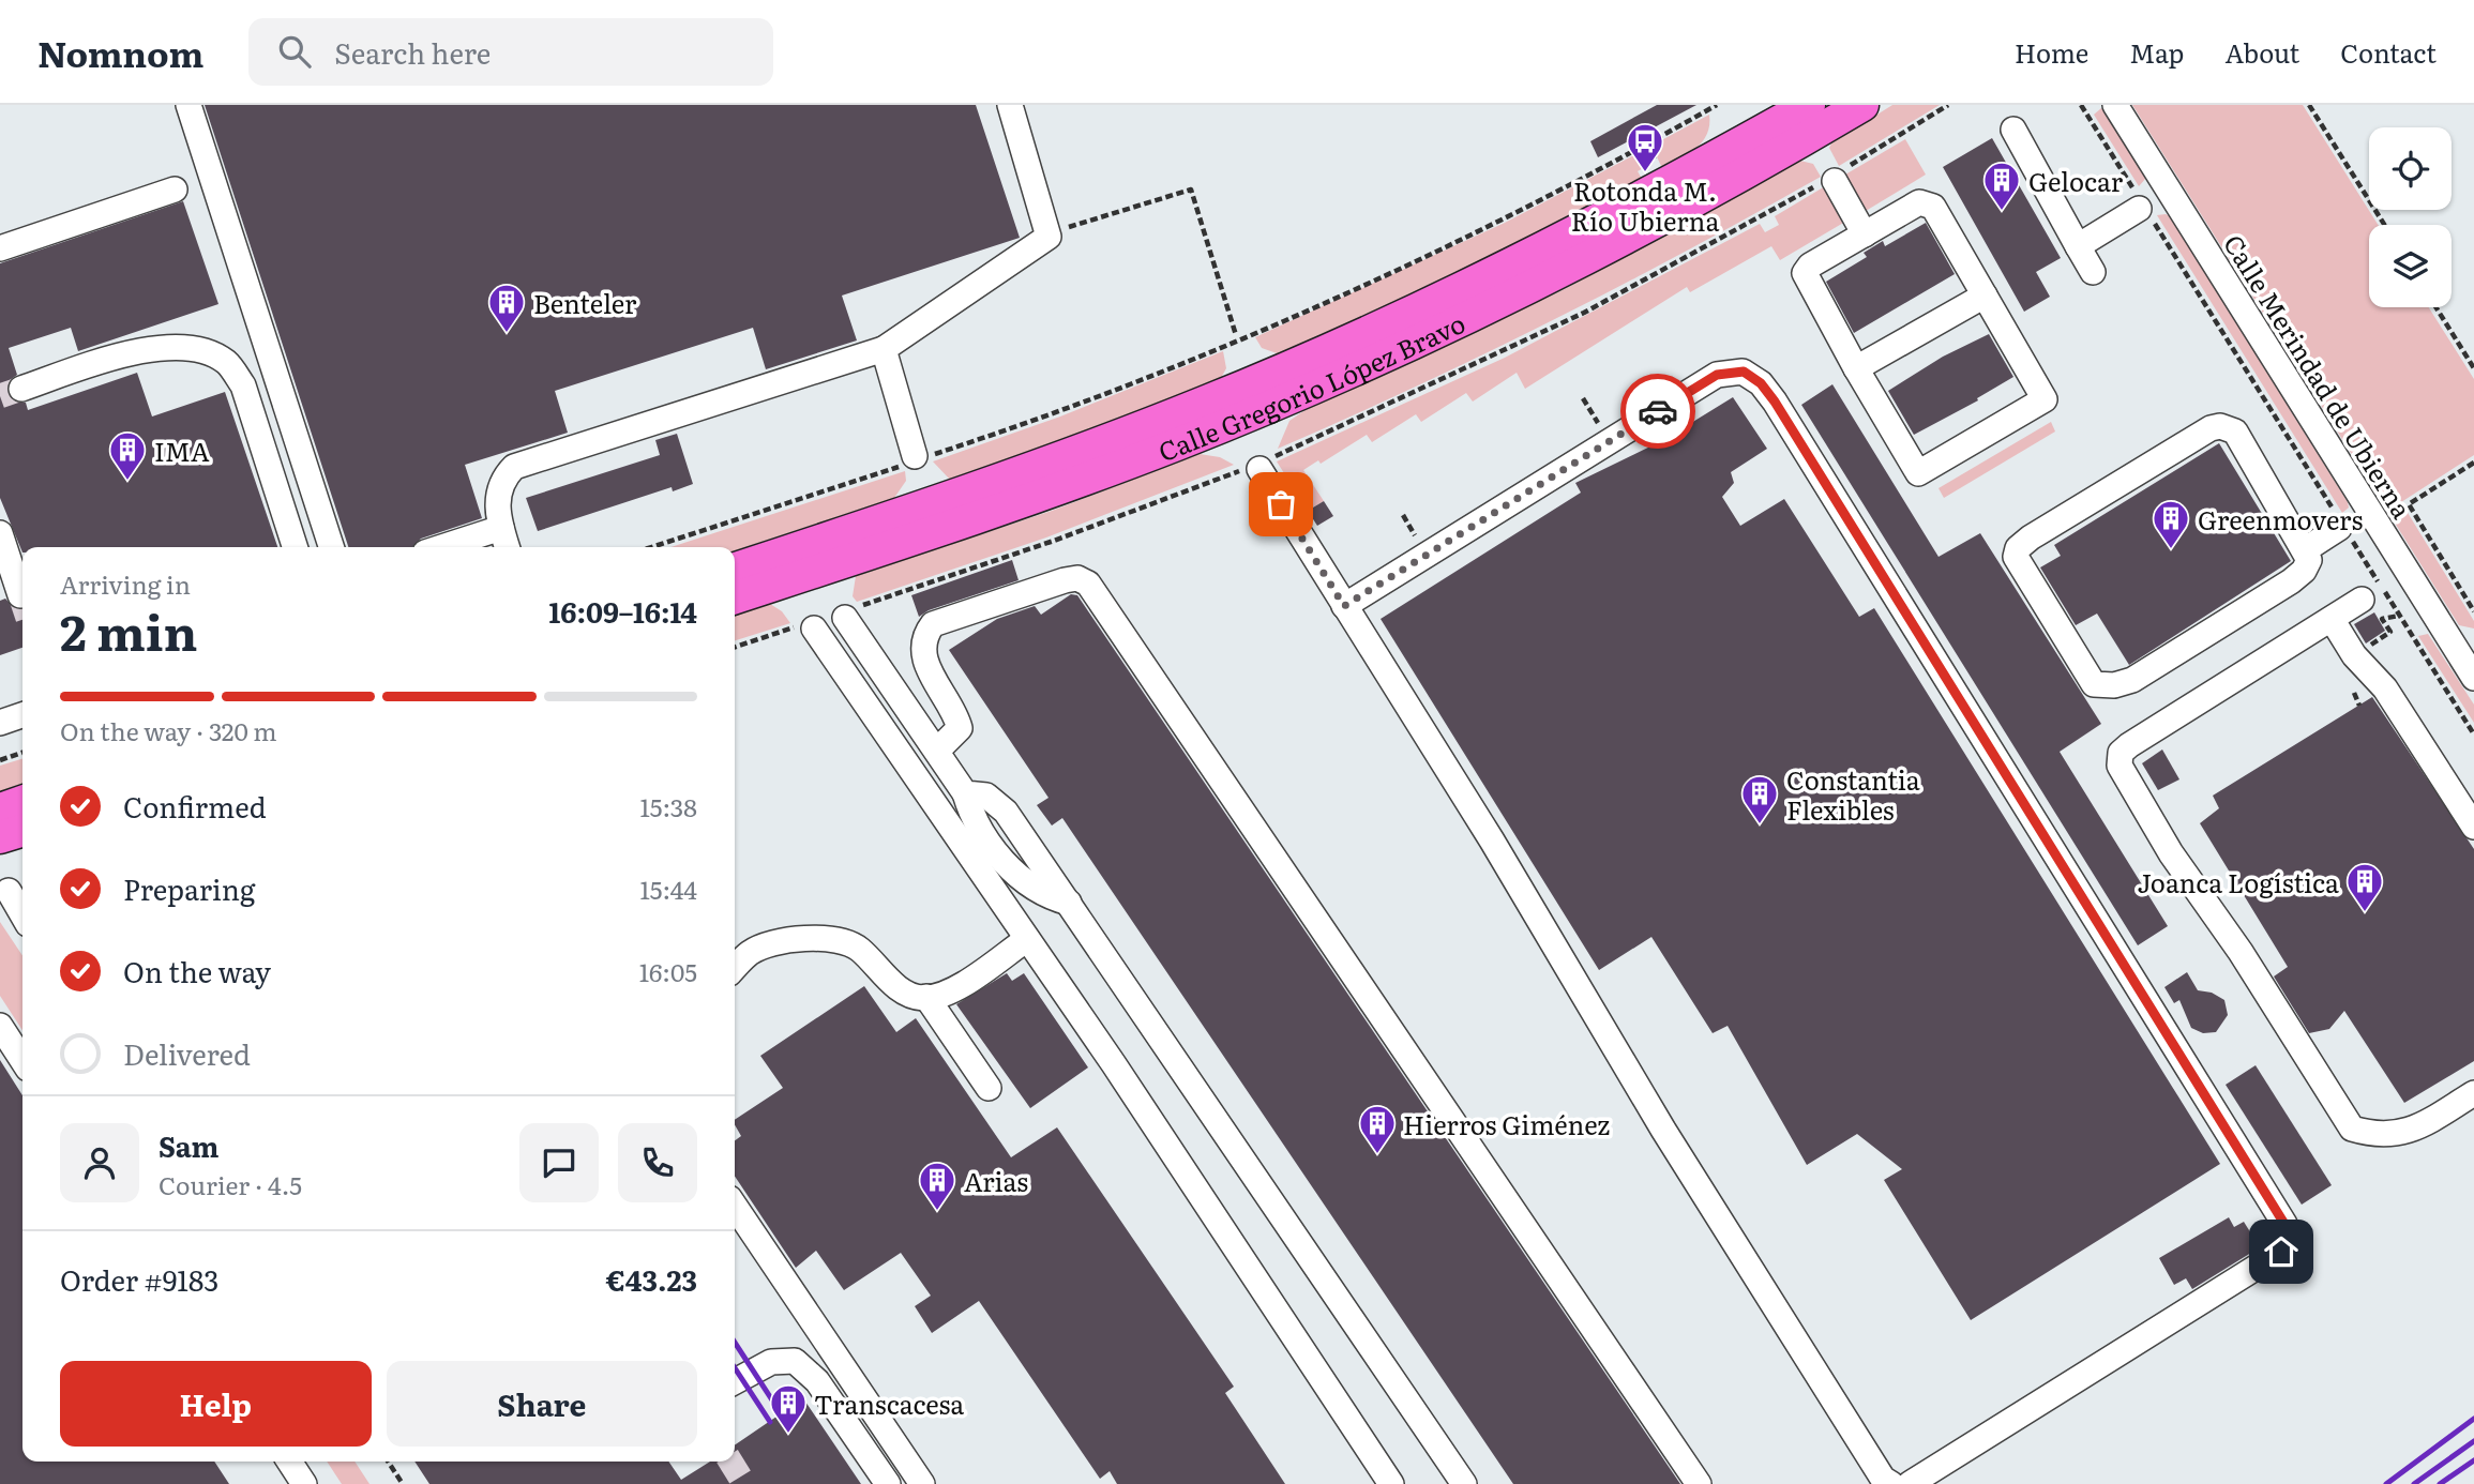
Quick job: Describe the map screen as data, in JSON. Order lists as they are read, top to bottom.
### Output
{
  "streets": {
    "main road": ["Calle Gregorio López Bravo"],
    "street": ["Calle Merindad de Ubierna"]
  },
  "places": {
    "bus stop": ["Rotonda M. Río Ubierna"],
    "building": [
      "Gelocar",
      "Benteler",
      "IMA",
      "Greenmovers",
      "Constantia Flexibles",
      "Joanca Logística",
      "Hierros Giménez",
      "Arias",
      "Transcacesa"
    ]
  },
  "page": {
    "header": "Nomnom",
    "search": "Search here",
    "nav": [
      "Home",
      "Map",
      "About",
      "Contact"
    ],
    "heading": ["2 min", "Arriving in", "16:09–16:14"],
    "panel": [
      "Sam",
      "Courier · 4.5",
      "Order #9183",
      "€43.23"
    ],
    "bar": "On the way · 320 m",
    "list": [
      ["Confirmed", "15:38"],
      ["Preparing", "15:44"],
      ["On the way", "16:05"],
      "Delivered"
    ],
    "buttons": ["Help", "Share"]
  }
}
